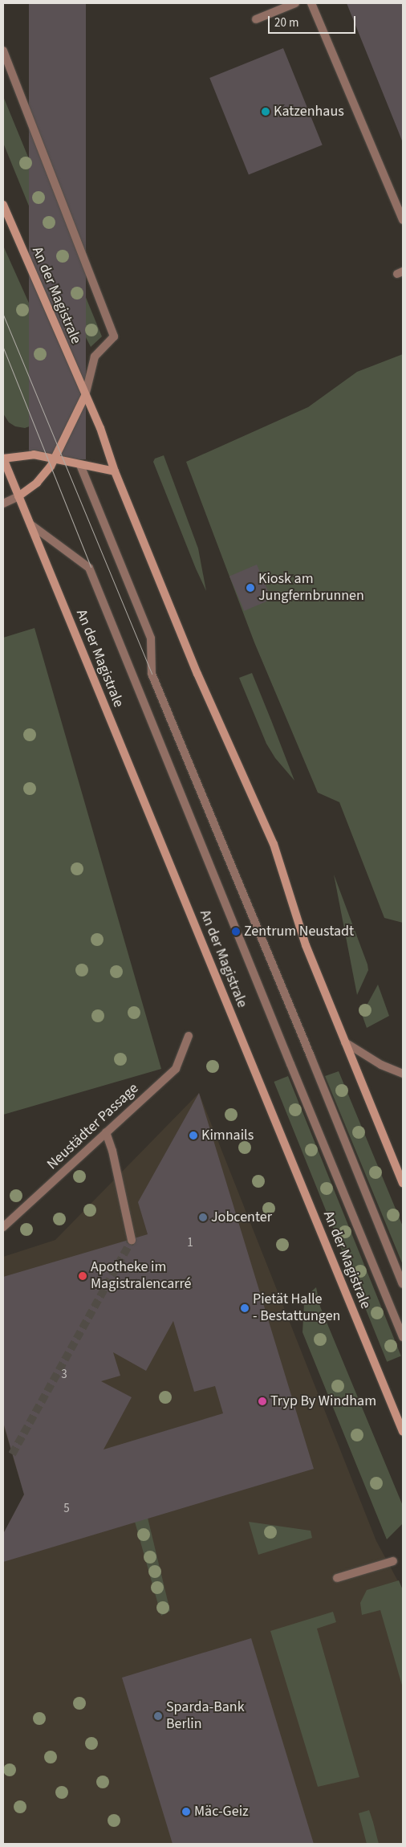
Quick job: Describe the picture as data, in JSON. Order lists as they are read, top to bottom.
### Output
{
  "streets": {
    "main road": ["An der Magistrale"],
    "street": ["Neustädter Passage"]
  },
  "places": [
    "Katzenhaus",
    "Kiosk am Jungfernbrunnen",
    "Zentrum Neustadt",
    "Kimnails",
    "Jobcenter",
    "Apotheke im Magistralencarré",
    "Pietät Halle - Bestattungen",
    "Tryp By Windham",
    "Sparda-Bank Berlin",
    "Mäc-Geiz"
  ],
  "house_numbers": ["1", "3", "5"],
  "scale_bar": "20 m"
}
